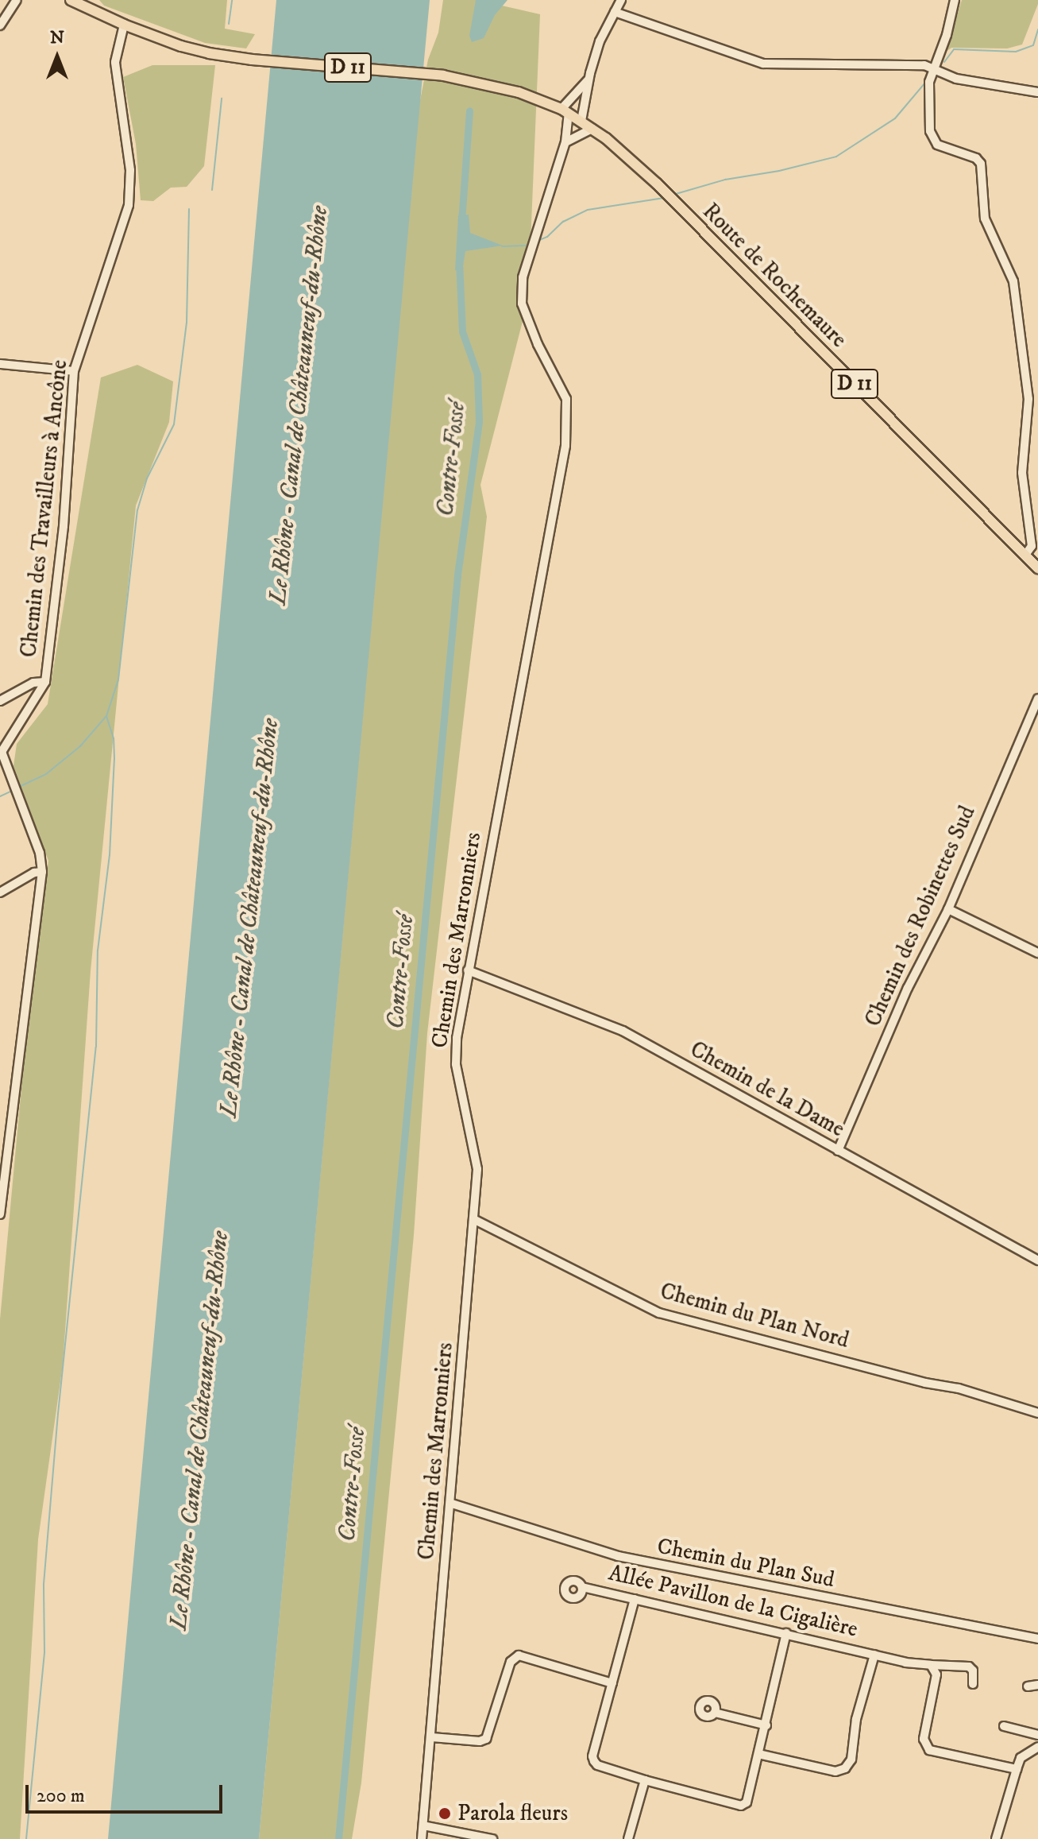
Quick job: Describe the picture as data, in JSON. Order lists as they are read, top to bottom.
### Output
{
  "streets": {
    "main road": ["D 11", "Route de Rochemaure"],
    "street": [
      "Chemin des Travailleurs à Ancône",
      "Chemin des Robinettes Sud",
      "Chemin des Marronniers",
      "Chemin de la Dame",
      "Chemin du Plan Nord",
      "Chemin du Plan Sud",
      "Allée Pavillon de la Cigalière"
    ]
  },
  "crossings": [
    ["D 11", "Route de Rochemaure"],
    ["D 11", "Chemin des Travailleurs à Ancône"],
    ["Route de Rochemaure", "Chemin des Travailleurs à Ancône"],
    ["Route de Rochemaure", "Chemin des Marronniers"],
    ["Chemin des Robinettes Sud", "Chemin de la Dame"],
    ["Chemin des Marronniers", "Chemin de la Dame"],
    ["Chemin des Marronniers", "Chemin du Plan Nord"],
    ["Chemin des Marronniers", "Chemin du Plan Sud"]
  ],
  "water": ["Le Rhône - Canal de Châteauneuf-du-Rhône", "Contre-Fossé"],
  "places": ["Parola fleurs"],
  "scale_bar": "200 m",
  "north": "top"
}
